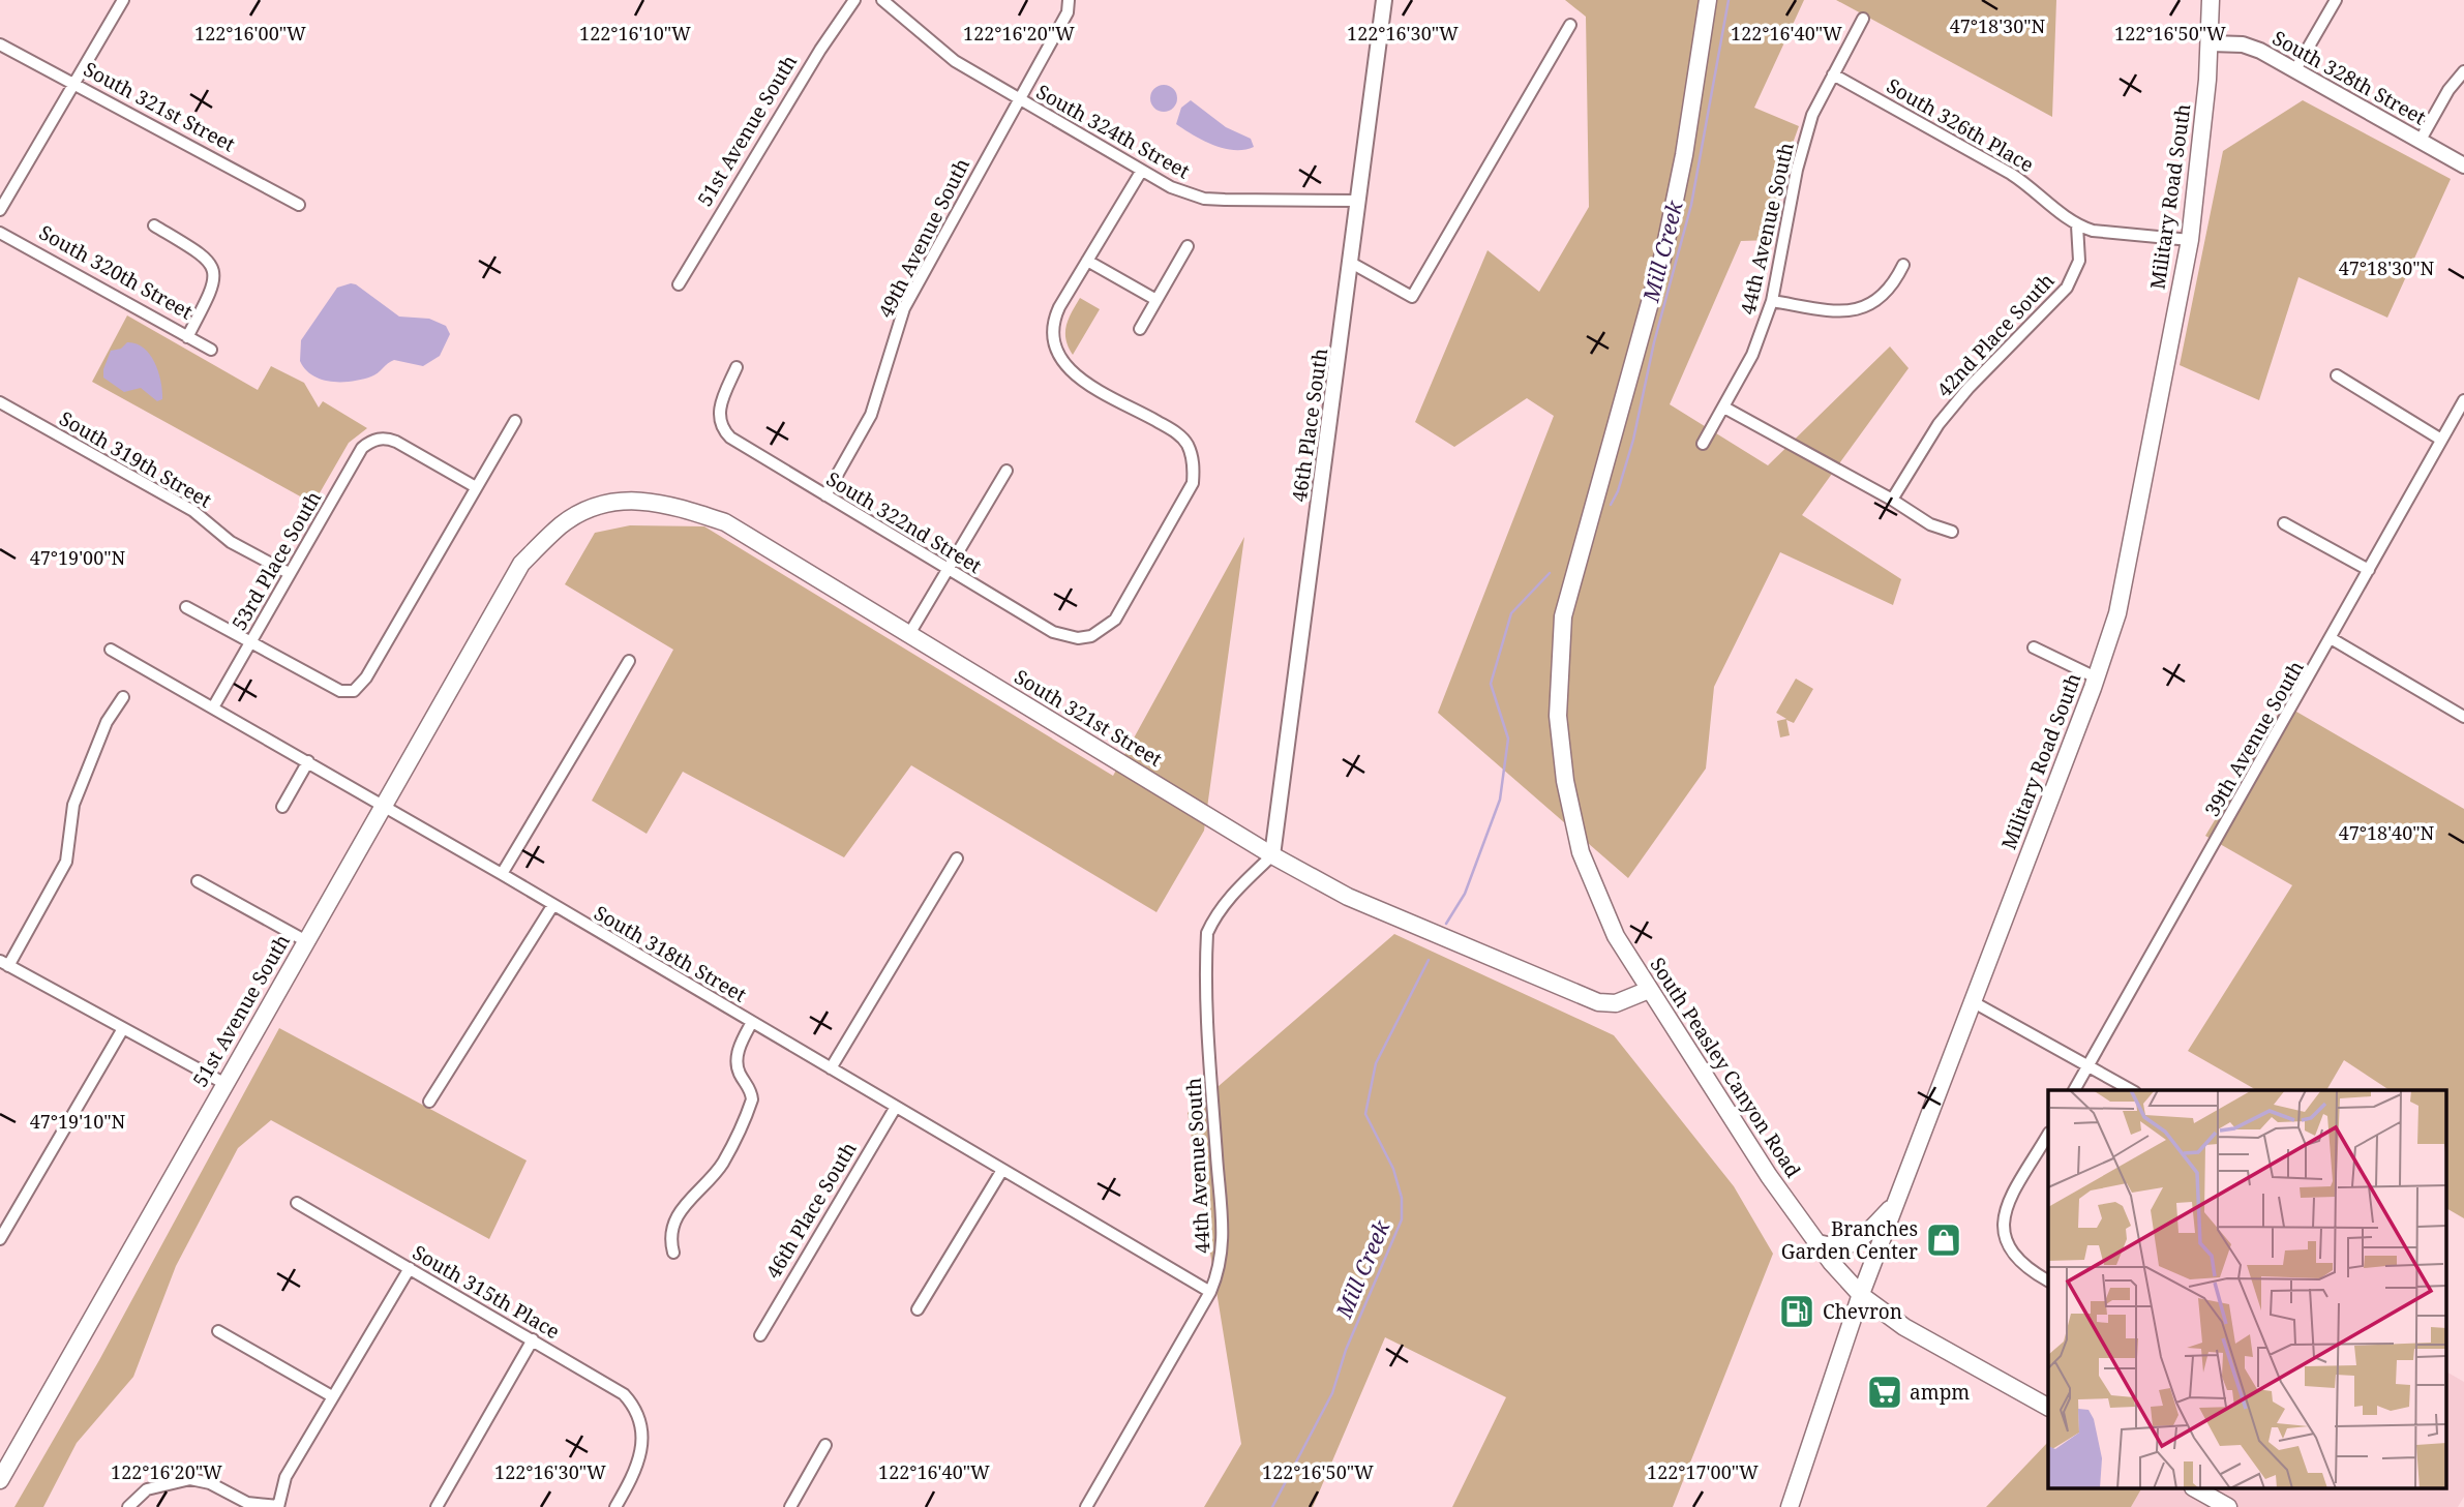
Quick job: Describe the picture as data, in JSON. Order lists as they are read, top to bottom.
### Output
{
  "streets": {
    "main road": [
      "South 321st Street",
      "51st Avenue South",
      "Military Road South",
      "South Peasley Canyon Road"
    ],
    "street": [
      "South 328th Street",
      "South 326th Place",
      "South 324th Street",
      "44th Avenue South",
      "49th Avenue South",
      "South 320th Street",
      "42nd Place South",
      "46th Place South",
      "South 319th Street",
      "South 322nd Street",
      "53rd Place South",
      "39th Avenue South",
      "South 318th Street",
      "South 315th Place"
    ]
  },
  "crossings": [
    ["South 328th Street", "Military Road South"],
    ["South 321st Street", "51st Avenue South"],
    ["South 321st Street", "44th Avenue South"],
    ["South 321st Street", "46th Place South"],
    ["South 321st Street", "South Peasley Canyon Road"],
    ["South 326th Place", "Military Road South"],
    ["South 326th Place", "44th Avenue South"],
    ["South 326th Place", "42nd Place South"],
    ["51st Avenue South", "South 318th Street"],
    ["South 324th Street", "49th Avenue South"],
    ["South 324th Street", "46th Place South"],
    ["Military Road South", "South Peasley Canyon Road"],
    ["44th Avenue South", "46th Place South"],
    ["44th Avenue South", "South 318th Street"],
    ["49th Avenue South", "South 322nd Street"],
    ["46th Place South", "South 318th Street"],
    ["South 319th Street", "53rd Place South"],
    ["53rd Place South", "South 318th Street"]
  ],
  "water": ["Mill Creek"],
  "places": {
    "shop": ["Branches Garden Center"],
    "fuel station": ["Chevron"],
    "supermarket": ["ampm"]
  },
  "coordinates": [
    "47°18'30\"N",
    "122°16'00\"W",
    "122°16'10\"W",
    "122°16'20\"W",
    "122°16'30\"W",
    "122°16'40\"W",
    "122°16'50\"W",
    "47°19'00\"N",
    "47°18'40\"N",
    "47°19'10\"N",
    "122°17'00\"W"
  ]
}
